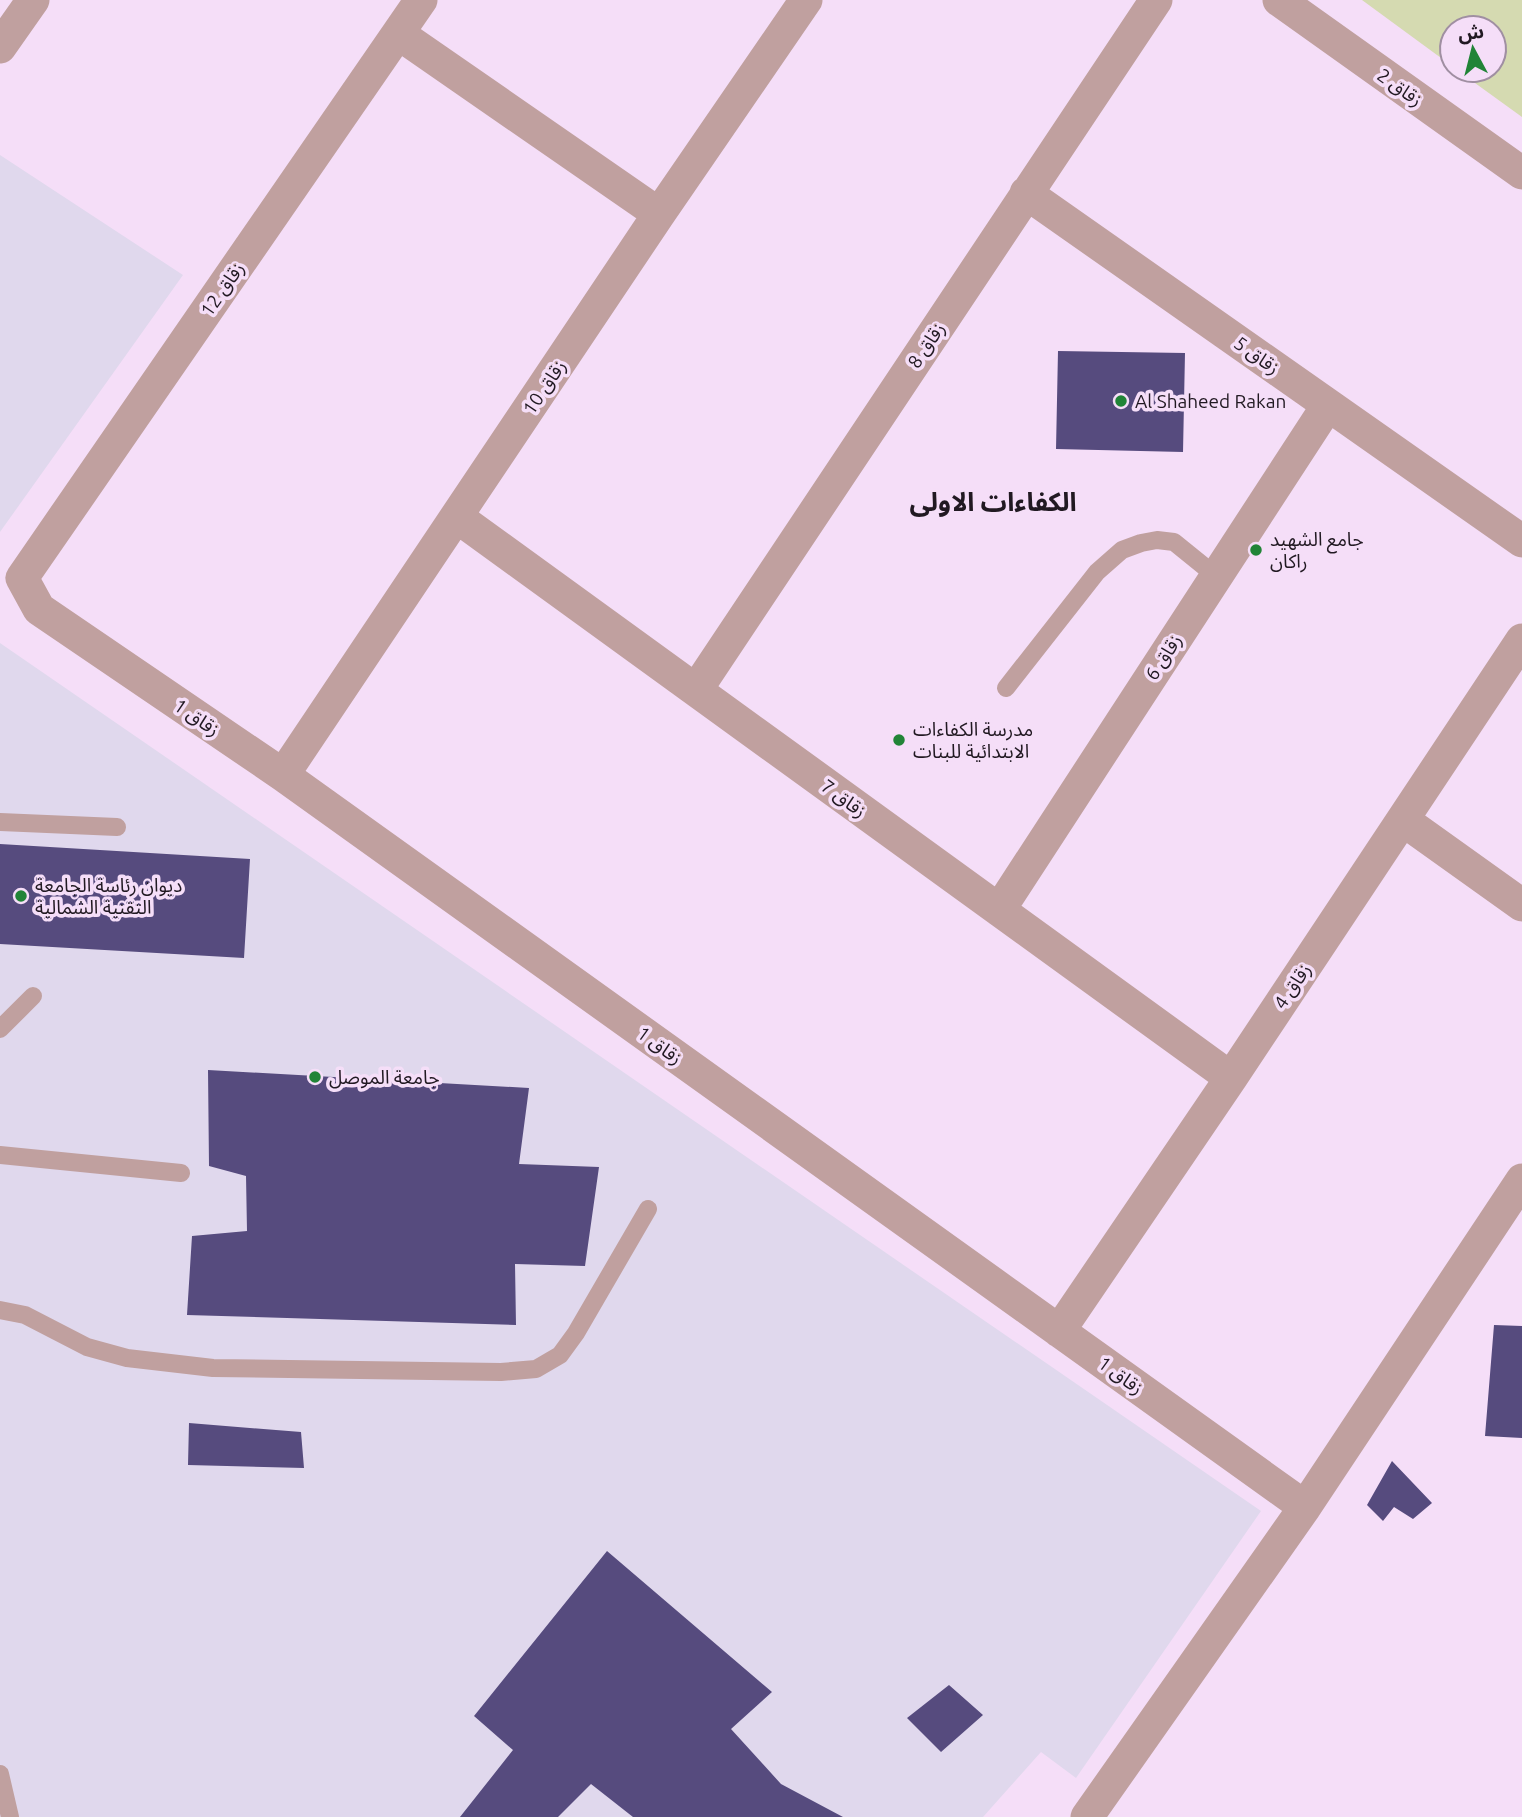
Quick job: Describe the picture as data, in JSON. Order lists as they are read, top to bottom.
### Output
{
  "streets": {
    "street": [
      "زقاق 2",
      "زقاق 12",
      "زقاق 8",
      "زقاق 5",
      "زقاق 10",
      "زقاق 6",
      "زقاق 1",
      "زقاق 7",
      "زقاق 4"
    ]
  },
  "crossings": [
    ["زقاق 12", "زقاق 1"],
    ["زقاق 8", "زقاق 5"],
    ["زقاق 8", "زقاق 7"],
    ["زقاق 5", "زقاق 6"],
    ["زقاق 10", "زقاق 1"],
    ["زقاق 10", "زقاق 7"],
    ["زقاق 6", "زقاق 7"],
    ["زقاق 1", "زقاق 4"],
    ["زقاق 7", "زقاق 4"]
  ],
  "districts": ["الكفاءات الاولى"],
  "places": [
    "Al Shaheed Rakan",
    "جامع الشهيد راكان",
    "مدرسة الكفاءات الابتدائية للبنات",
    "ديوان رئاسة الجامعة التقنية الشمالية",
    "جامعة الموصل"
  ],
  "north": "top"
}
